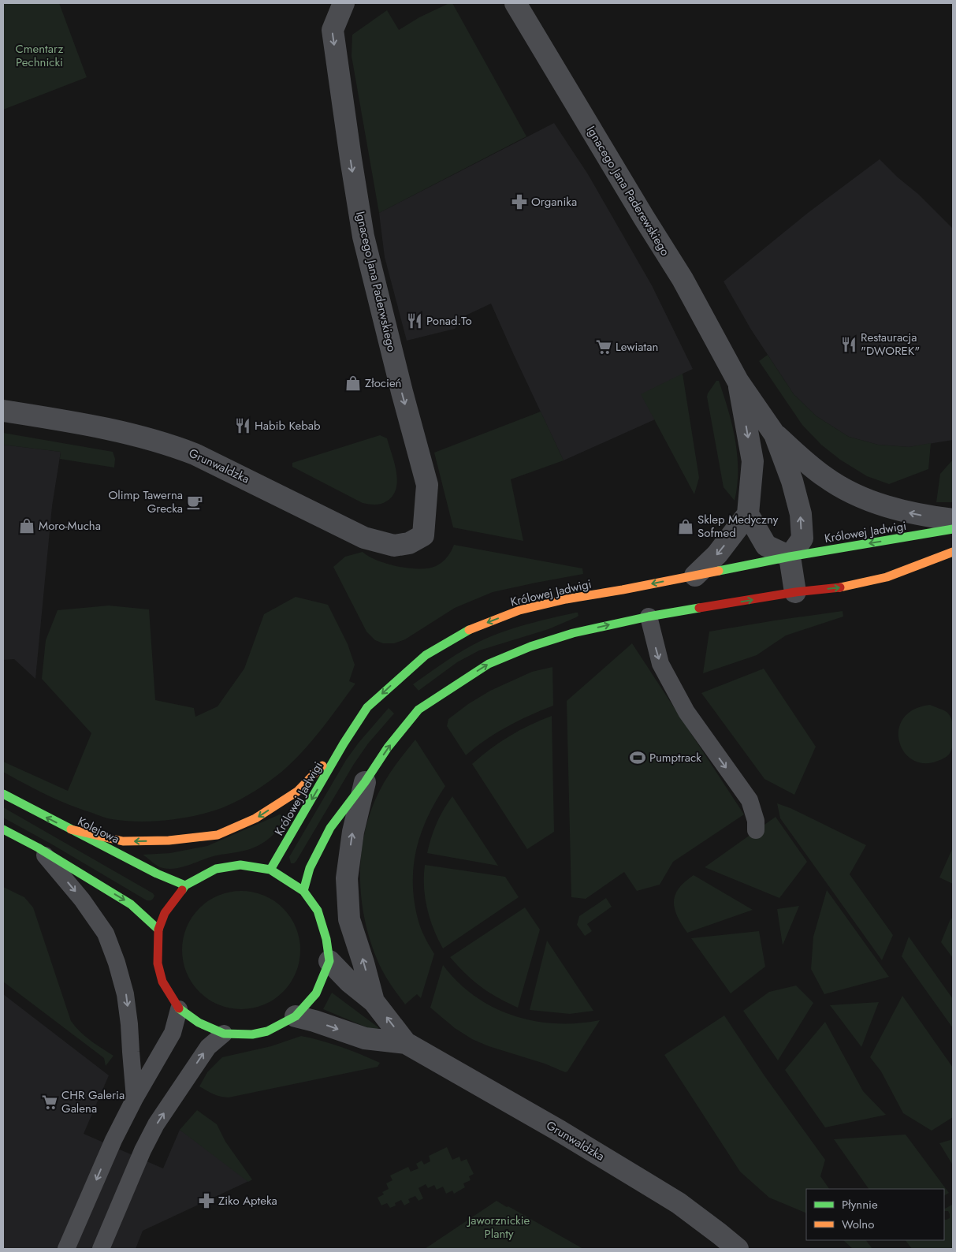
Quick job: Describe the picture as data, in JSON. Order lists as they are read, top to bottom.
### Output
{
  "streets": {
    "street": [
      "Ignacego Jana Paderewskiego",
      "Ignacego Jana Paderwskiego",
      "Grunwaldzka",
      "Królowej Jadwigi",
      "Kolejowa"
    ]
  },
  "crossings": [
    ["Ignacego Jana Paderewskiego", "Królowej Jadwigi"],
    ["Ignacego Jana Paderwskiego", "Grunwaldzka"]
  ],
  "one_way": ["Ignacego Jana Paderwskiego"],
  "parks": ["Cmentarz Pechnicki", "Jaworznickie Planty"],
  "places": {
    "pharmacy": ["Organika", "Ziko Apteka"],
    "restaurant": ["Ponad.To", "Restauracja \"DWOREK\"", "Habib Kebab"],
    "supermarket": ["Lewiatan", "CHR Galeria Galena"],
    "shop": ["Złocień", "Moro-Mucha", "Sklep Medyczny Sofmed"],
    "cafe": ["Olimp Tawerna Grecka"],
    "sports": ["Pumptrack"]
  },
  "legend": ["Płynnie", "Wolno"]
}
